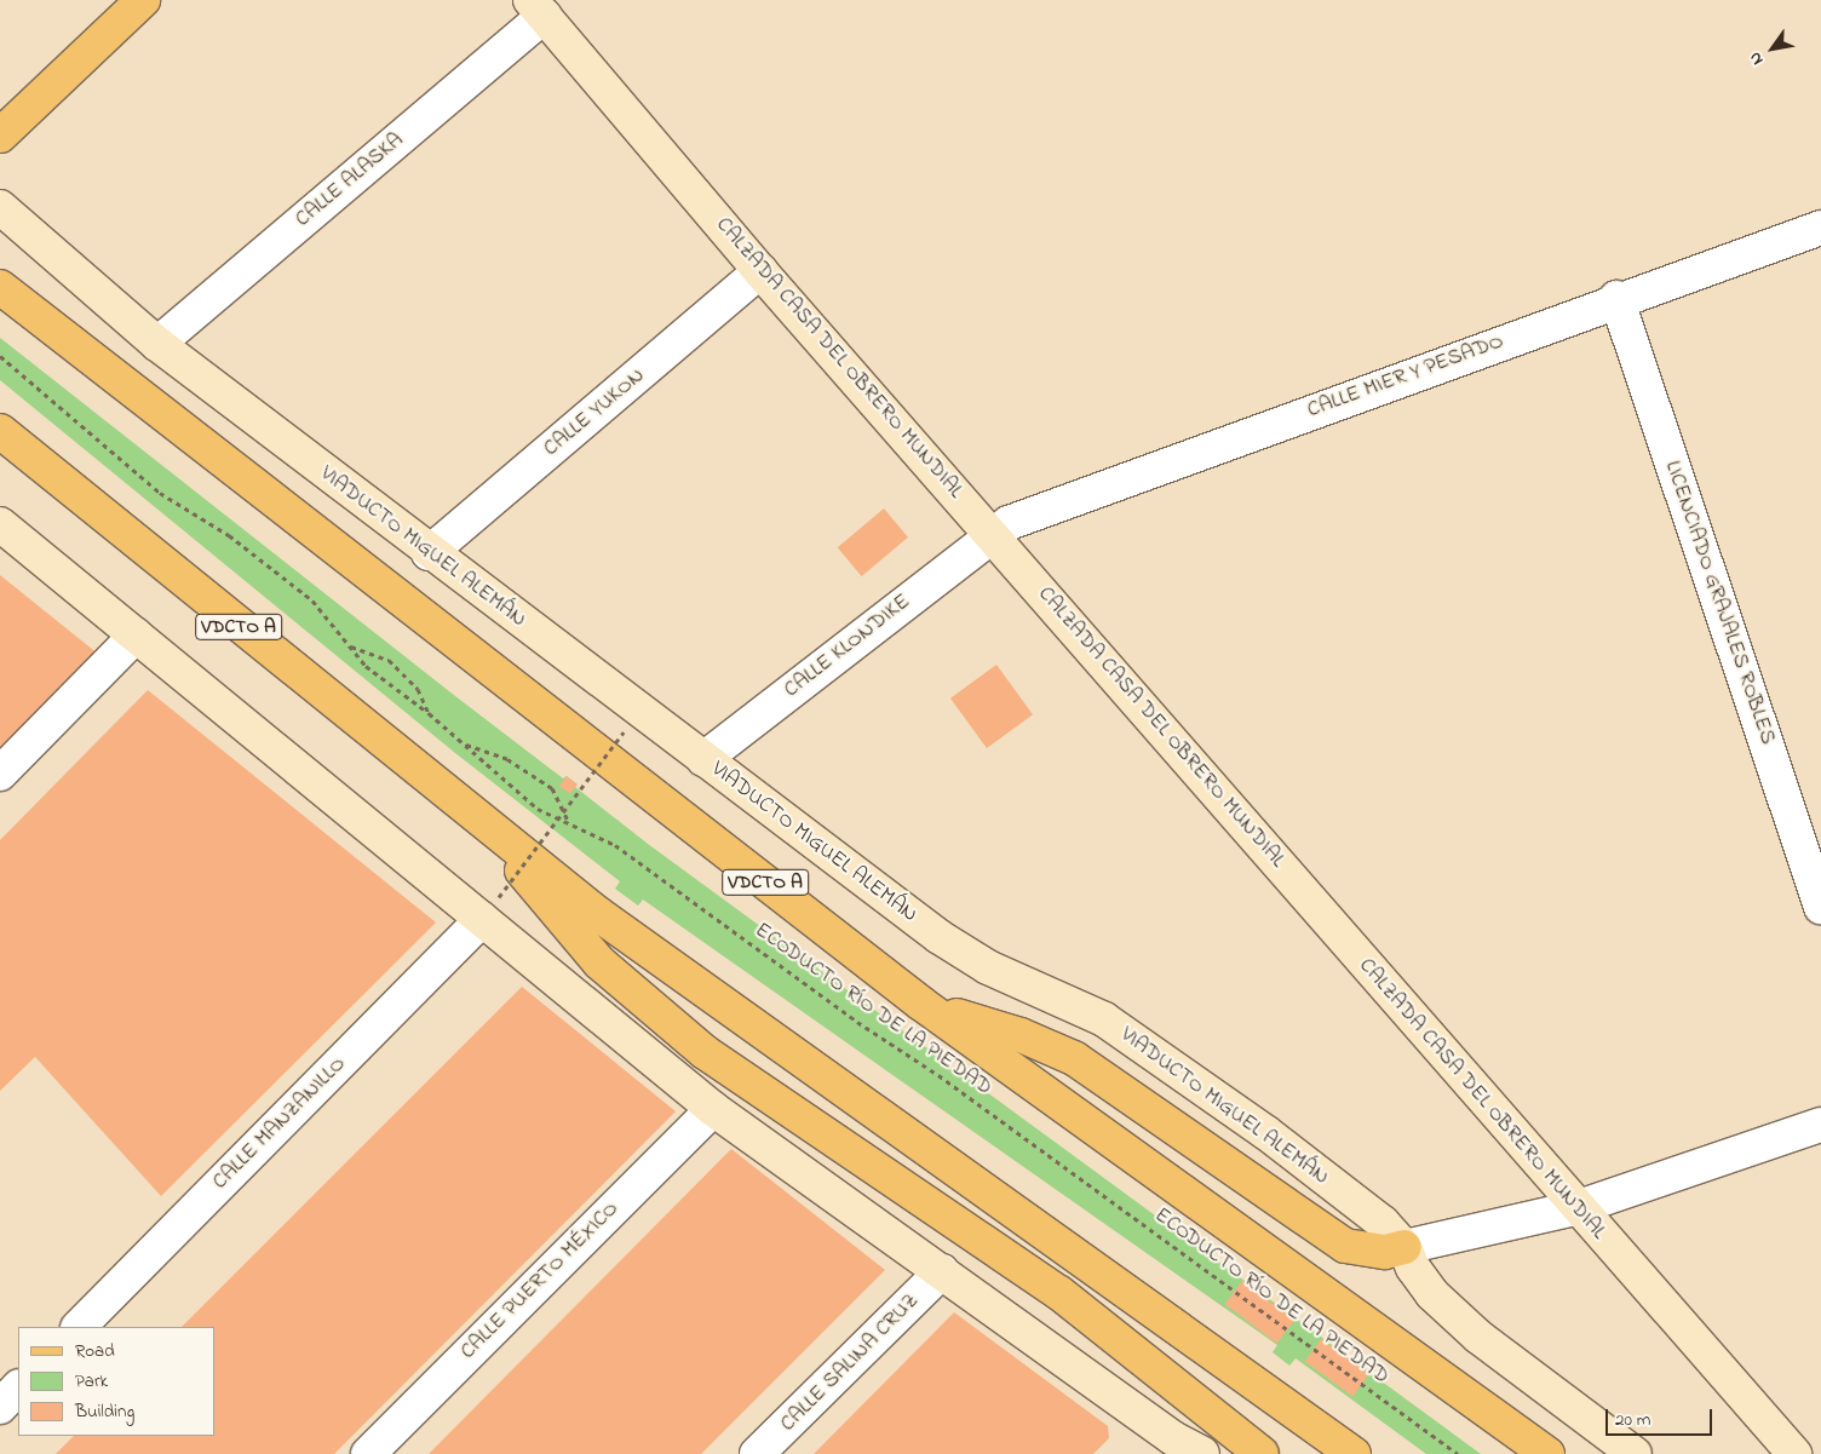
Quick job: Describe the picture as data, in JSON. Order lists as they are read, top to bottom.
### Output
{
  "streets": {
    "main road": ["CALZADA CASA DEL OBRERO MUNDIAL", "VIADUCTO MIGUEL ALEMÁN", "VDCTO A"],
    "street": [
      "CALLE ALASKA",
      "CALLE MIER Y PESADO",
      "CALLE YUKON",
      "LICENCIADO GRAJALES ROBLES",
      "CALLE KLONDIKE",
      "CALLE MANZANILLO",
      "CALLE PUERTO MÉXICO",
      "CALLE SALINA CRUZ"
    ],
    "path": ["ECODUCTO RÍO DE LA PIEDAD"]
  },
  "crossings": [
    ["CALLE ALASKA", "CALZADA CASA DEL OBRERO MUNDIAL"],
    ["CALLE ALASKA", "VIADUCTO MIGUEL ALEMÁN"],
    ["CALZADA CASA DEL OBRERO MUNDIAL", "CALLE MIER Y PESADO"],
    ["CALZADA CASA DEL OBRERO MUNDIAL", "CALLE YUKON"],
    ["CALZADA CASA DEL OBRERO MUNDIAL", "CALLE KLONDIKE"],
    ["CALLE MIER Y PESADO", "LICENCIADO GRAJALES ROBLES"],
    ["CALLE MIER Y PESADO", "CALLE KLONDIKE"],
    ["CALLE YUKON", "VIADUCTO MIGUEL ALEMÁN"],
    ["VIADUCTO MIGUEL ALEMÁN", "CALLE KLONDIKE"]
  ],
  "legend": ["Road", "Park", "Building"],
  "scale_bar": "20 m",
  "north": "bottom left"
}
